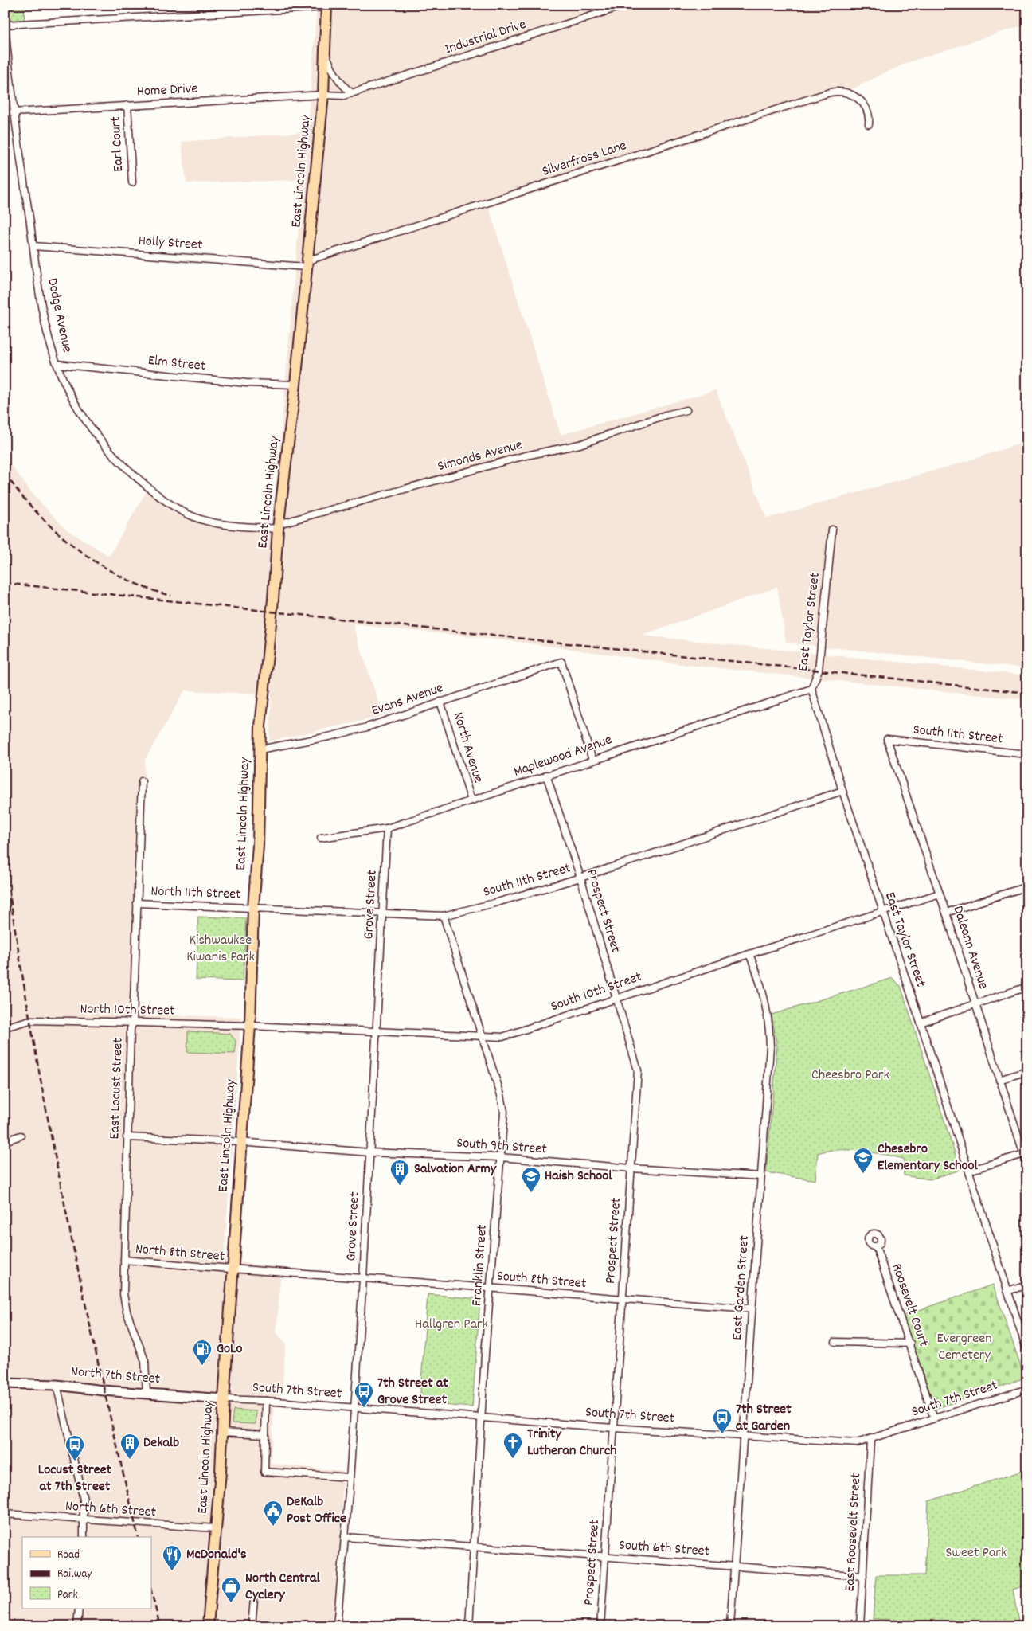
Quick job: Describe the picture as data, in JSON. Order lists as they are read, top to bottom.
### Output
{
  "streets": {
    "main road": ["East Lincoln Highway"],
    "street": [
      "Industrial Drive",
      "Home Drive",
      "Earl Court",
      "Silverfross Lane",
      "Holly Street",
      "Dodge Avenue",
      "Elm Street",
      "Simonds Avenue",
      "East Taylor Street",
      "Evans Avenue",
      "South 11th Street",
      "North Avenue",
      "Maplewood Avenue",
      "North 11th Street",
      "Grove Street",
      "Prospect Street",
      "Daleann Avenue",
      "South 10th Street",
      "North 10th Street",
      "East Locust Street",
      "South 9th Street",
      "North 8th Street",
      "Franklin Street",
      "South 8th Street",
      "East Garden Street",
      "Roosevelt Court",
      "North 7th Street",
      "South 7th Street",
      "North 6th Street",
      "East Roosevelt Street",
      "South 6th Street"
    ]
  },
  "crossings": [
    ["Industrial Drive", "Home Drive"],
    ["Industrial Drive", "East Lincoln Highway"],
    ["Home Drive", "Earl Court"],
    ["Home Drive", "East Lincoln Highway"],
    ["Home Drive", "Dodge Avenue"],
    ["Silverfross Lane", "East Lincoln Highway"],
    ["Silverfross Lane", "Holly Street"],
    ["East Lincoln Highway", "Holly Street"],
    ["East Lincoln Highway", "Dodge Avenue"],
    ["East Lincoln Highway", "Elm Street"],
    ["East Lincoln Highway", "Simonds Avenue"],
    ["East Lincoln Highway", "Evans Avenue"],
    ["East Lincoln Highway", "South 11th Street"],
    ["East Lincoln Highway", "North 11th Street"],
    ["East Lincoln Highway", "South 10th Street"],
    ["East Lincoln Highway", "North 10th Street"],
    ["East Lincoln Highway", "South 9th Street"],
    ["East Lincoln Highway", "North 8th Street"],
    ["East Lincoln Highway", "South 8th Street"],
    ["East Lincoln Highway", "North 7th Street"],
    ["East Lincoln Highway", "South 7th Street"],
    ["East Lincoln Highway", "North 6th Street"],
    ["Holly Street", "Dodge Avenue"],
    ["Dodge Avenue", "Elm Street"],
    ["Dodge Avenue", "Simonds Avenue"],
    ["East Taylor Street", "South 11th Street"],
    ["East Taylor Street", "Maplewood Avenue"],
    ["East Taylor Street", "South 10th Street"],
    ["Evans Avenue", "North Avenue"],
    ["Evans Avenue", "Maplewood Avenue"],
    ["South 11th Street", "North 11th Street"],
    ["South 11th Street", "Grove Street"],
    ["South 11th Street", "Prospect Street"],
    ["South 11th Street", "Daleann Avenue"],
    ["South 11th Street", "Franklin Street"],
    ["North Avenue", "Maplewood Avenue"],
    ["Maplewood Avenue", "Grove Street"],
    ["Maplewood Avenue", "Prospect Street"],
    ["North 11th Street", "East Locust Street"],
    ["Grove Street", "South 10th Street"],
    ["Grove Street", "South 9th Street"],
    ["Grove Street", "South 8th Street"],
    ["Grove Street", "South 7th Street"],
    ["Grove Street", "South 6th Street"],
    ["Prospect Street", "South 10th Street"],
    ["Prospect Street", "South 9th Street"],
    ["Prospect Street", "South 8th Street"],
    ["Prospect Street", "South 7th Street"],
    ["Prospect Street", "South 6th Street"],
    ["Daleann Avenue", "South 10th Street"],
    ["South 10th Street", "North 10th Street"],
    ["South 10th Street", "Franklin Street"],
    ["South 10th Street", "East Garden Street"],
    ["North 10th Street", "East Locust Street"],
    ["East Locust Street", "South 9th Street"],
    ["East Locust Street", "North 8th Street"],
    ["East Locust Street", "North 7th Street"],
    ["South 9th Street", "Franklin Street"],
    ["South 9th Street", "East Garden Street"],
    ["North 8th Street", "South 8th Street"],
    ["Franklin Street", "South 8th Street"],
    ["Franklin Street", "South 7th Street"],
    ["Franklin Street", "South 6th Street"],
    ["South 8th Street", "East Garden Street"],
    ["East Garden Street", "South 7th Street"],
    ["East Garden Street", "South 6th Street"],
    ["Roosevelt Court", "South 7th Street"],
    ["North 7th Street", "South 7th Street"],
    ["South 7th Street", "East Roosevelt Street"],
    ["East Roosevelt Street", "South 6th Street"]
  ],
  "parks": [
    "Kishwaukee Kiwanis Park",
    "Cheesbro Park",
    "Hallgren Park",
    "Evergreen Cemetery",
    "Sweet Park"
  ],
  "places": {
    "school or university": ["Chesebro Elementary School", "Haish School"],
    "building": ["Salvation Army", "Dekalb"],
    "fuel station": ["GoLo"],
    "bus stop": ["7th Street at Grove Street", "7th Street at Garden", "Locust Street at 7th Street"],
    "church": ["Trinity Lutheran Church"],
    "public building": ["DeKalb Post Office"],
    "restaurant": ["McDonald's"],
    "shop": ["North Central Cyclery"]
  },
  "legend": ["Road", "Railway", "Park"]
}
